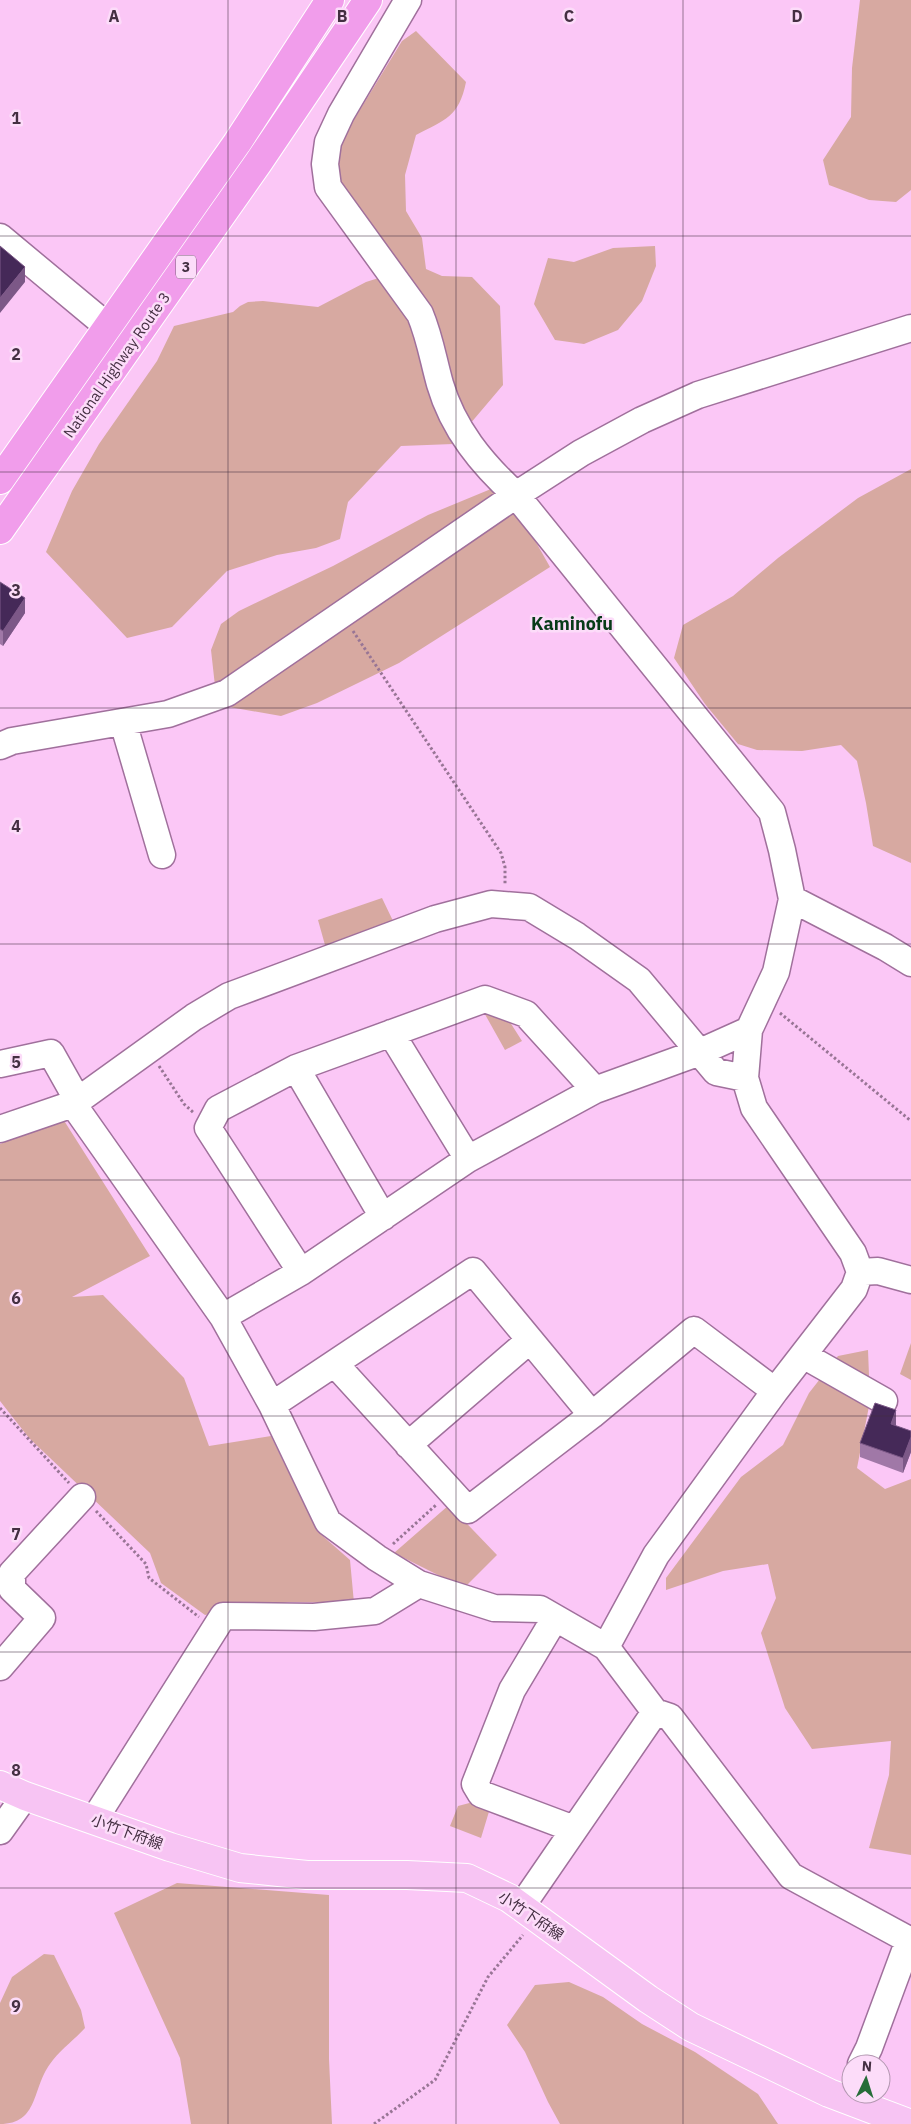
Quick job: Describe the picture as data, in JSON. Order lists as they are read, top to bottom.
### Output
{
  "streets": {
    "highway": ["3", "National Highway Route 3"],
    "main road": ["小竹下府線"]
  },
  "districts": ["Kaminofu"],
  "north": "top",
  "grid": {
    "columns": [
      "A",
      "B",
      "C",
      "D"
    ],
    "rows": [
      "1",
      "2",
      "3",
      "4",
      "5",
      "6",
      "7",
      "8",
      "9"
    ]
  }
}
